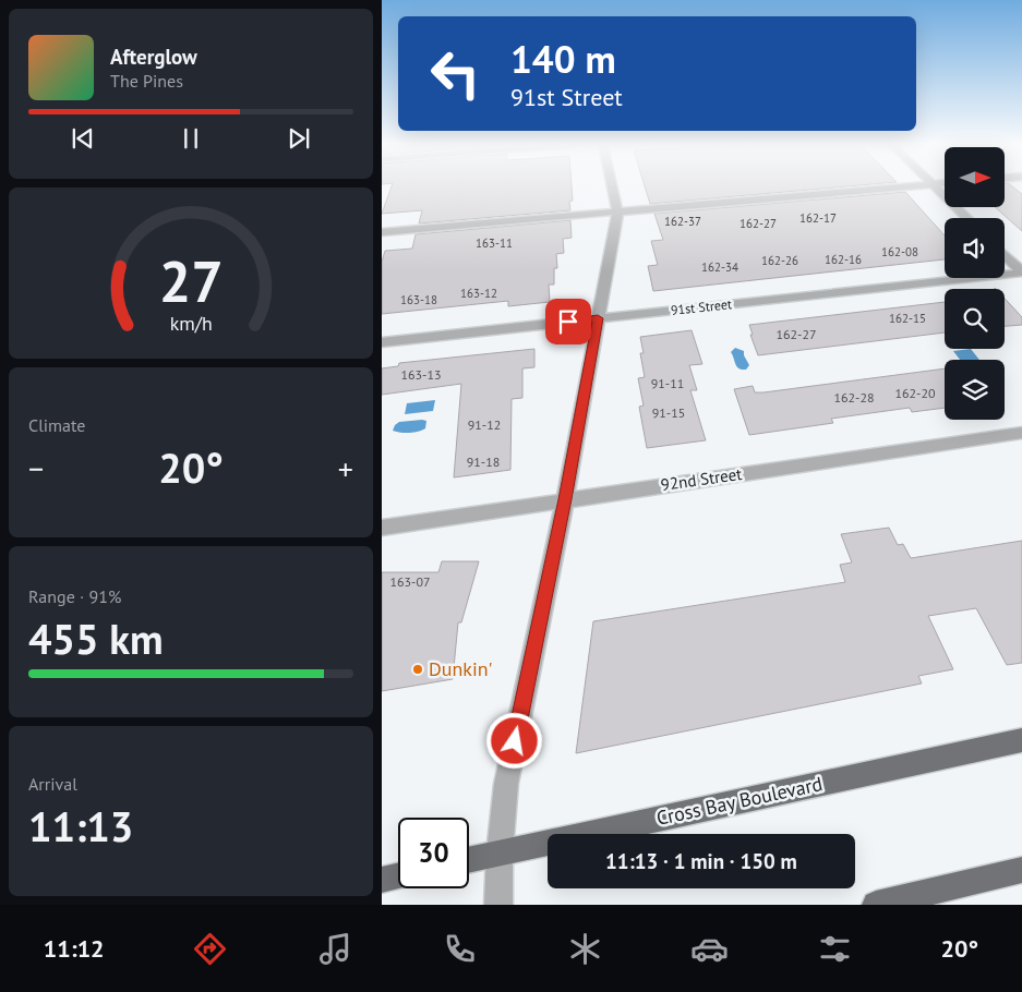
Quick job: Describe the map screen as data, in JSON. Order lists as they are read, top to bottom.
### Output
{
  "streets": {
    "main road": ["Cross Bay Boulevard"],
    "street": ["91st Street", "92nd Street"]
  },
  "places": ["Dunkin'"],
  "house_numbers": [
    "162-17",
    "162-37",
    "162-27",
    "163-11",
    "162-08",
    "162-16",
    "162-26",
    "162-34",
    "163-12",
    "163-18",
    "162-15",
    "162-27",
    "163-13",
    "91-11",
    "162-20",
    "162-28",
    "91-15",
    "91-12",
    "91-18",
    "163-07"
  ],
  "north": "right",
  "page": {
    "turn": ["140 m", "91st Street"],
    "song": ["Afterglow", "The Pines"],
    "tile": [
      "Climate",
      ["Range · 91%", "455 km"],
      ["Arrival", "11:13"]
    ],
    "heat": ["−", "20°", "+"],
    "limit": "30",
    "trip": "11:13 · 1 min · 150 m",
    "tabs": ["11:12", "20°"],
    "gauge": ["27", "km/h"]
  }
}
